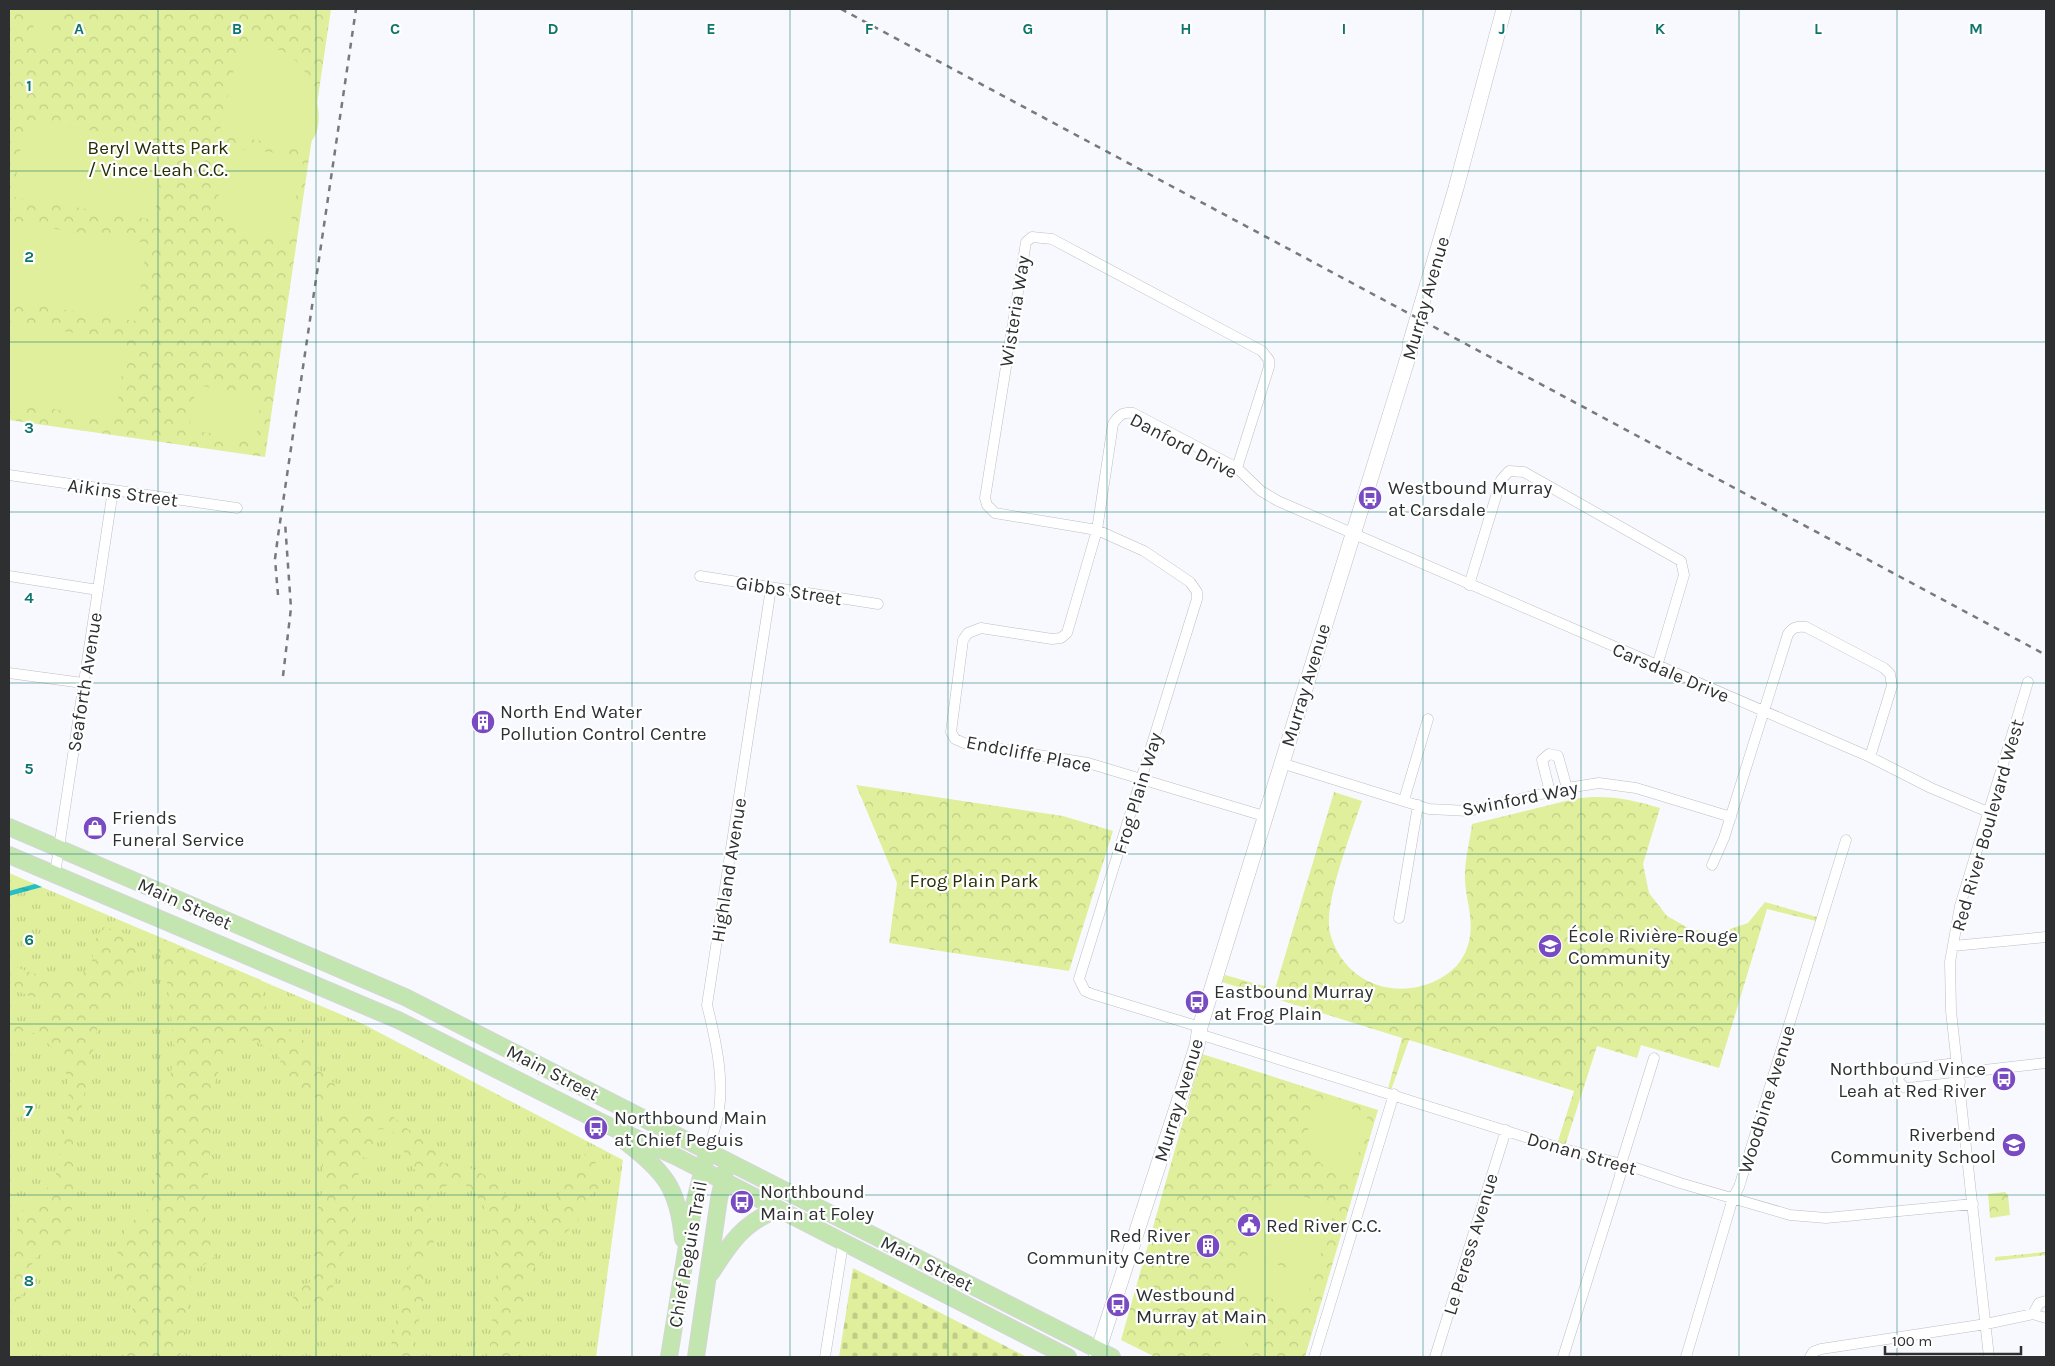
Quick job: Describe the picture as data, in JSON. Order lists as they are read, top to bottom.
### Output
{
  "streets": {
    "main road": ["Main Street", "Chief Peguis Trail"],
    "street": [
      "Murray Avenue",
      "Wisteria Way",
      "Danford Drive",
      "Aikins Street",
      "Gibbs Street",
      "Carsdale Drive",
      "Seaforth Avenue",
      "Endcliffe Place",
      "Frog Plain Way",
      "Swinford Way",
      "Red River Boulevard West",
      "Highland Avenue",
      "Woodbine Avenue",
      "Donan Street",
      "Le Peress Avenue"
    ]
  },
  "crossings": [
    ["Murray Avenue", "Danford Drive"],
    ["Murray Avenue", "Carsdale Drive"],
    ["Murray Avenue", "Endcliffe Place"],
    ["Murray Avenue", "Frog Plain Way"],
    ["Murray Avenue", "Swinford Way"],
    ["Murray Avenue", "Main Street"],
    ["Murray Avenue", "Donan Street"],
    ["Wisteria Way", "Danford Drive"],
    ["Wisteria Way", "Endcliffe Place"],
    ["Wisteria Way", "Frog Plain Way"],
    ["Danford Drive", "Carsdale Drive"],
    ["Danford Drive", "Endcliffe Place"],
    ["Danford Drive", "Frog Plain Way"],
    ["Aikins Street", "Seaforth Avenue"],
    ["Gibbs Street", "Highland Avenue"],
    ["Carsdale Drive", "Red River Boulevard West"],
    ["Seaforth Avenue", "Main Street"],
    ["Endcliffe Place", "Frog Plain Way"],
    ["Frog Plain Way", "Donan Street"],
    ["Red River Boulevard West", "Donan Street"],
    ["Highland Avenue", "Main Street"],
    ["Highland Avenue", "Chief Peguis Trail"],
    ["Main Street", "Chief Peguis Trail"],
    ["Woodbine Avenue", "Donan Street"],
    ["Donan Street", "Le Peress Avenue"]
  ],
  "parks": ["Beryl Watts Park / Vince Leah C.C.", "Frog Plain Park"],
  "places": {
    "bus stop": [
      "Westbound Murray at Carsdale",
      "Eastbound Murray at Frog Plain",
      "Northbound Vince Leah at Red River",
      "Northbound Main at Chief Peguis",
      "Northbound Main at Foley",
      "Westbound Murray at Main"
    ],
    "building": ["North End Water Pollution Control Centre", "Red River Community Centre"],
    "shop": ["Friends Funeral Service"],
    "school or university": ["École Rivière-Rouge Community", "Riverbend Community School"],
    "public building": ["Red River C.C."]
  },
  "scale_bar": "100 m",
  "grid": {
    "columns": [
      "A",
      "B",
      "C",
      "D",
      "E",
      "F",
      "G",
      "H",
      "I",
      "J",
      "K",
      "L",
      "M"
    ],
    "rows": [
      "1",
      "2",
      "3",
      "4",
      "5",
      "6",
      "7",
      "8"
    ]
  }
}
